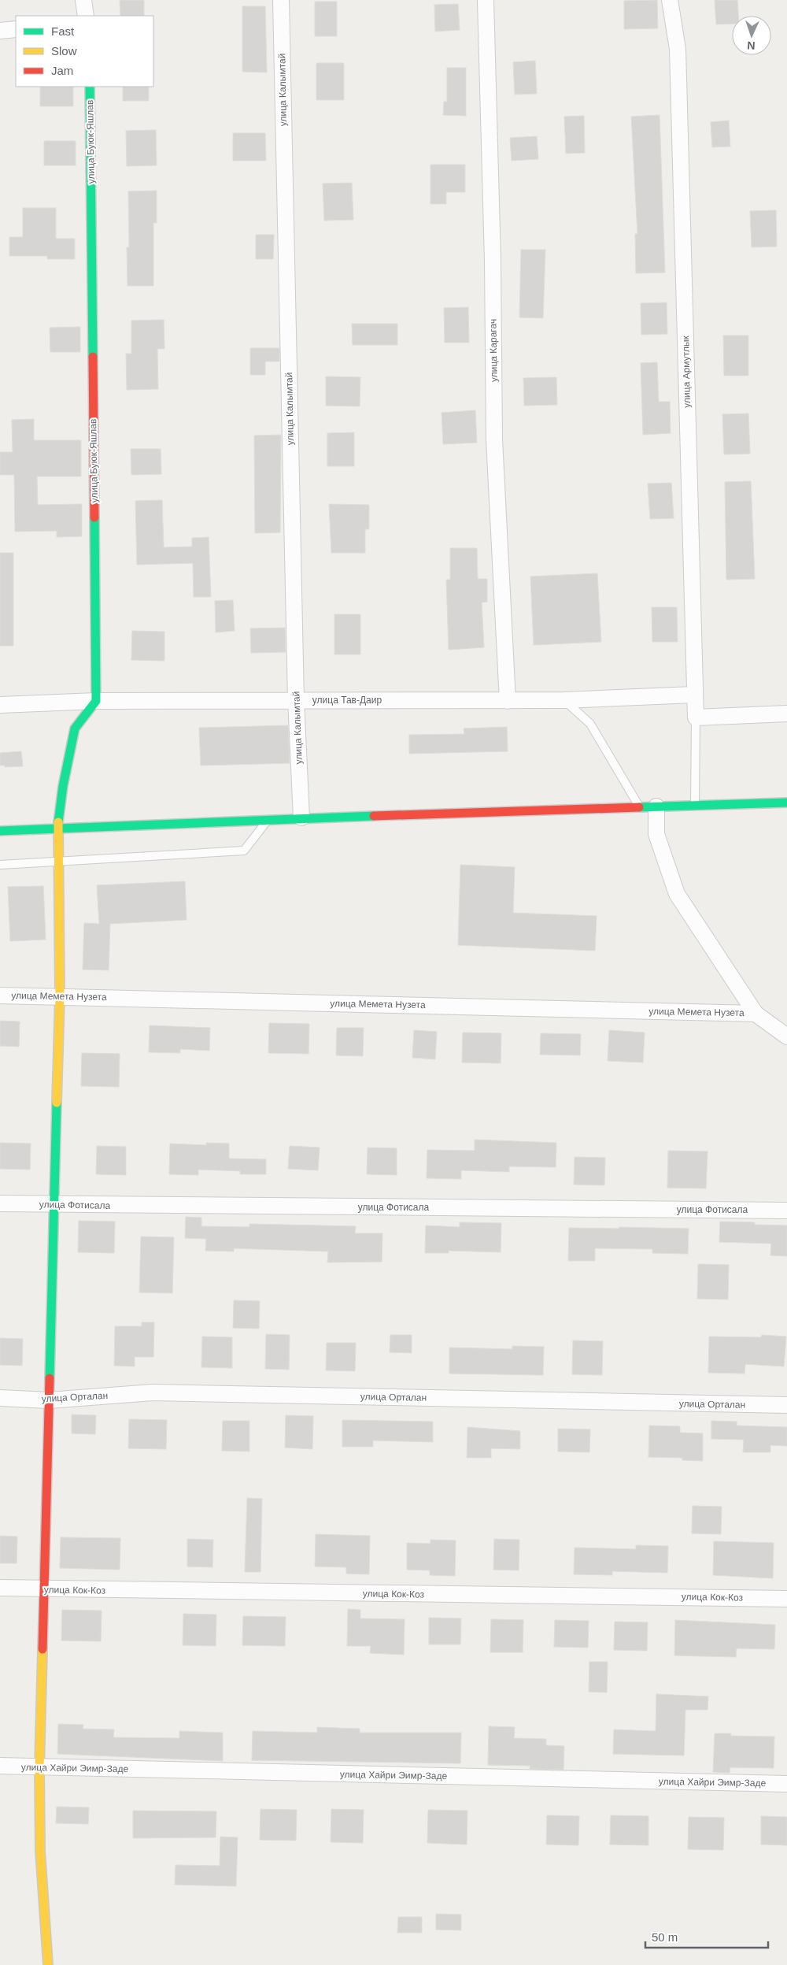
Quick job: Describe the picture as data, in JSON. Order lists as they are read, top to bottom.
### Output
{
  "streets": {
    "street": [
      "улица Калымтай",
      "улица Буюк-Яшлав",
      "улица Карагач",
      "улица Армутлык",
      "улица Тав-Даир",
      "улица Мемета Нузета",
      "улица Фотисала",
      "улица Орталан",
      "улица Кок-Коз",
      "улица Хайри Эимр-Заде"
    ]
  },
  "crossings": [
    ["улица Калымтай", "улица Тав-Даир"],
    ["улица Буюк-Яшлав", "улица Тав-Даир"],
    ["улица Карагач", "улица Тав-Даир"],
    ["улица Армутлык", "улица Тав-Даир"]
  ],
  "legend": ["Fast", "Slow", "Jam"],
  "scale_bar": "50 m",
  "north": "bottom"
}
